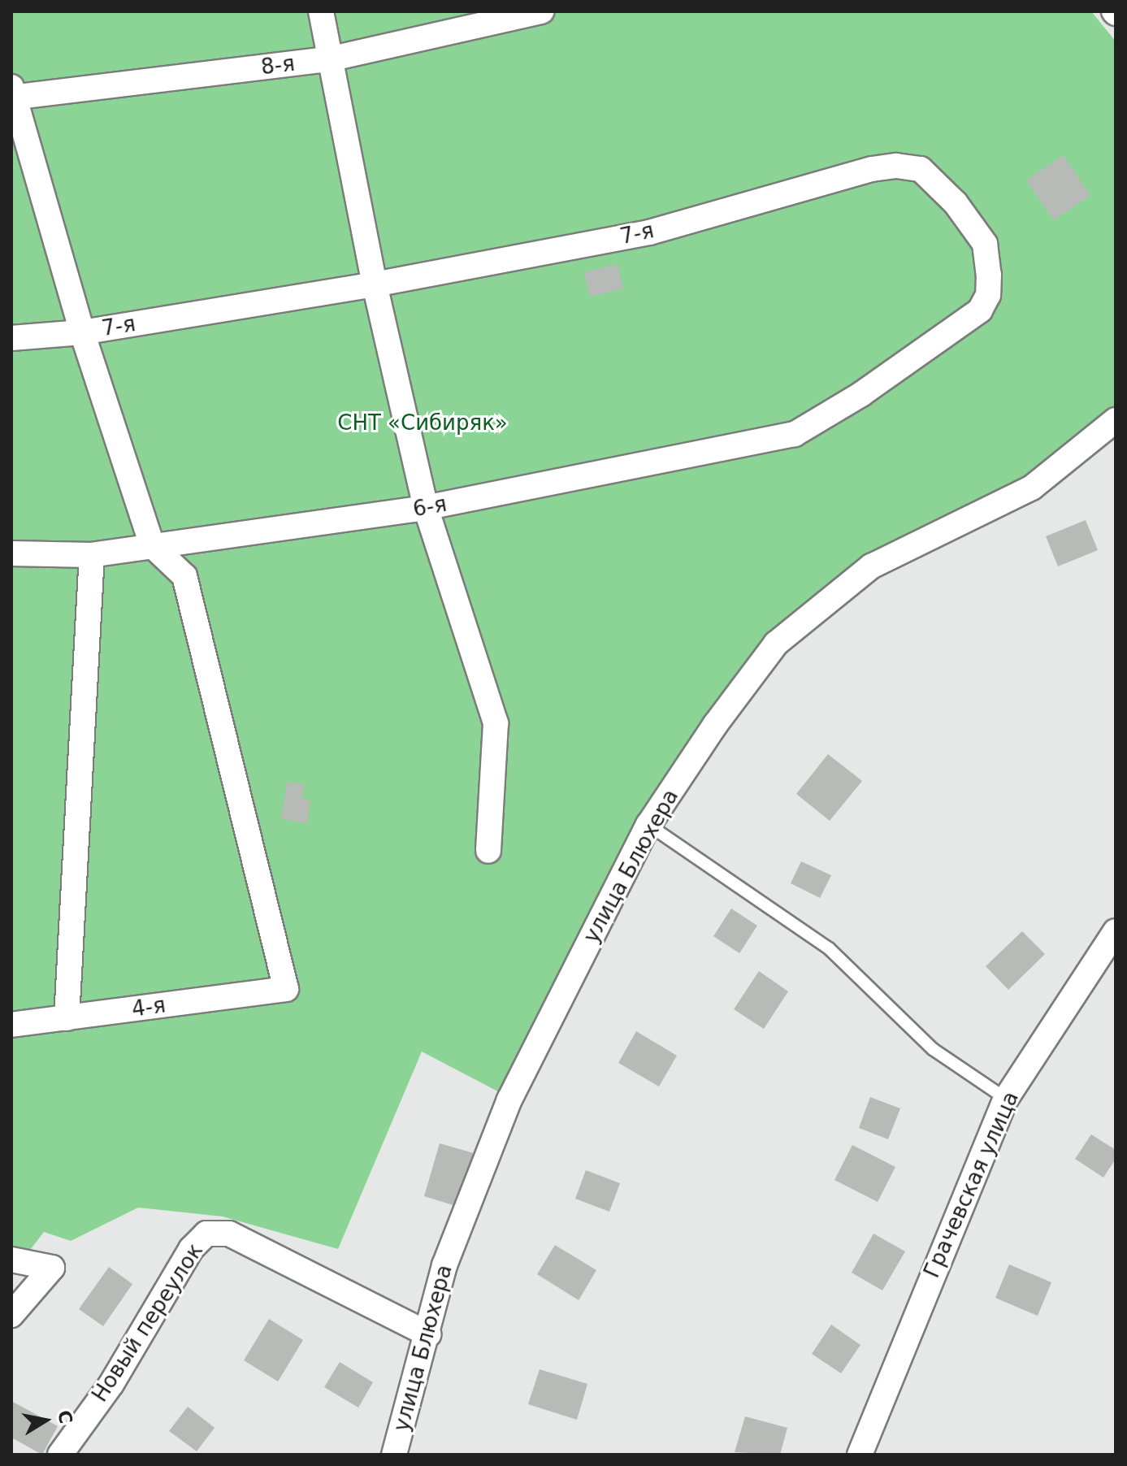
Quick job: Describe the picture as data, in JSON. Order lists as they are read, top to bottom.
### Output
{
  "streets": {
    "street": [
      "8-я",
      "7-я",
      "6-я",
      "улица Блюхера",
      "4-я",
      "Грачевская улица",
      "Новый переулок"
    ]
  },
  "crossings": [
    ["7-я", "6-я"],
    ["6-я", "4-я"],
    ["улица Блюхера", "Новый переулок"]
  ],
  "parks": ["СНТ «Сибиряк»"],
  "north": "right"
}
